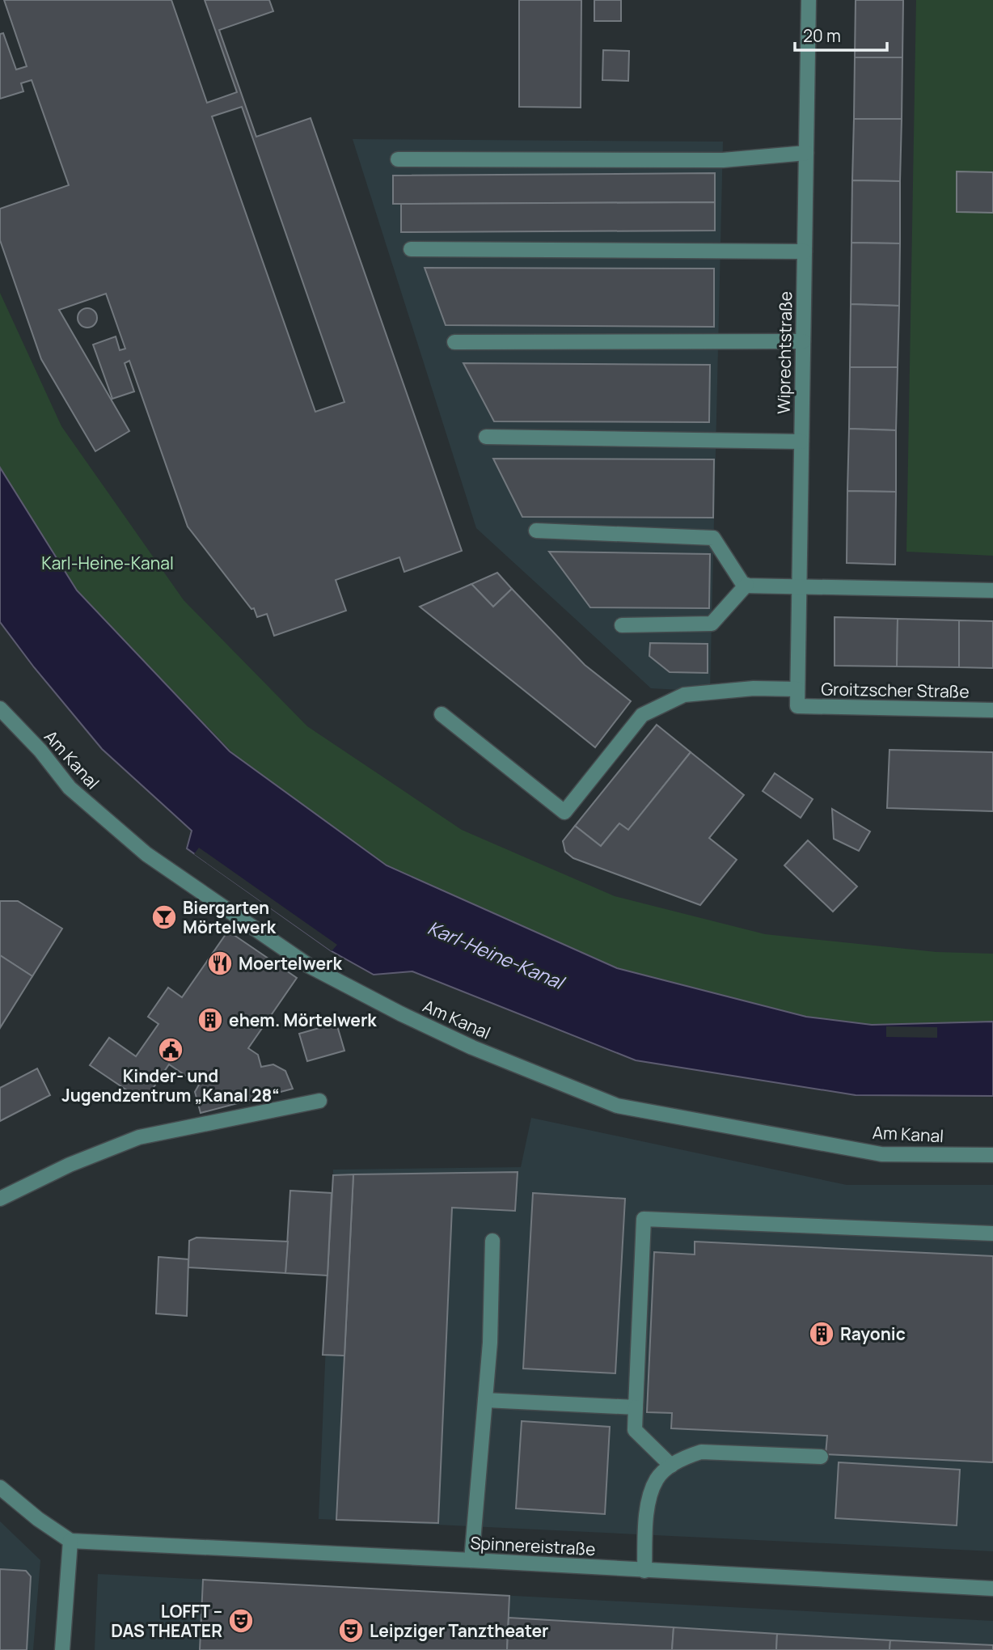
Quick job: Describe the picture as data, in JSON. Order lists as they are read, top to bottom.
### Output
{
  "streets": {
    "street": [
      "Wiprechtstraße",
      "Groitzscher Straße",
      "Am Kanal",
      "Spinnereistraße"
    ]
  },
  "crossings": [
    ["Wiprechtstraße", "Groitzscher Straße"]
  ],
  "water": ["Karl-Heine-Kanal"],
  "parks": ["Karl-Heine-Kanal"],
  "places": {
    "bar": ["Biergarten Mörtelwerk"],
    "restaurant": ["Moertelwerk"],
    "building": ["ehem. Mörtelwerk", "Rayonic"],
    "public building": ["Kinder- und Jugendzentrum „Kanal 28“"],
    "theatre": ["LOFFT – DAS THEATER", "Leipziger Tanztheater"]
  },
  "scale_bar": "20 m"
}
